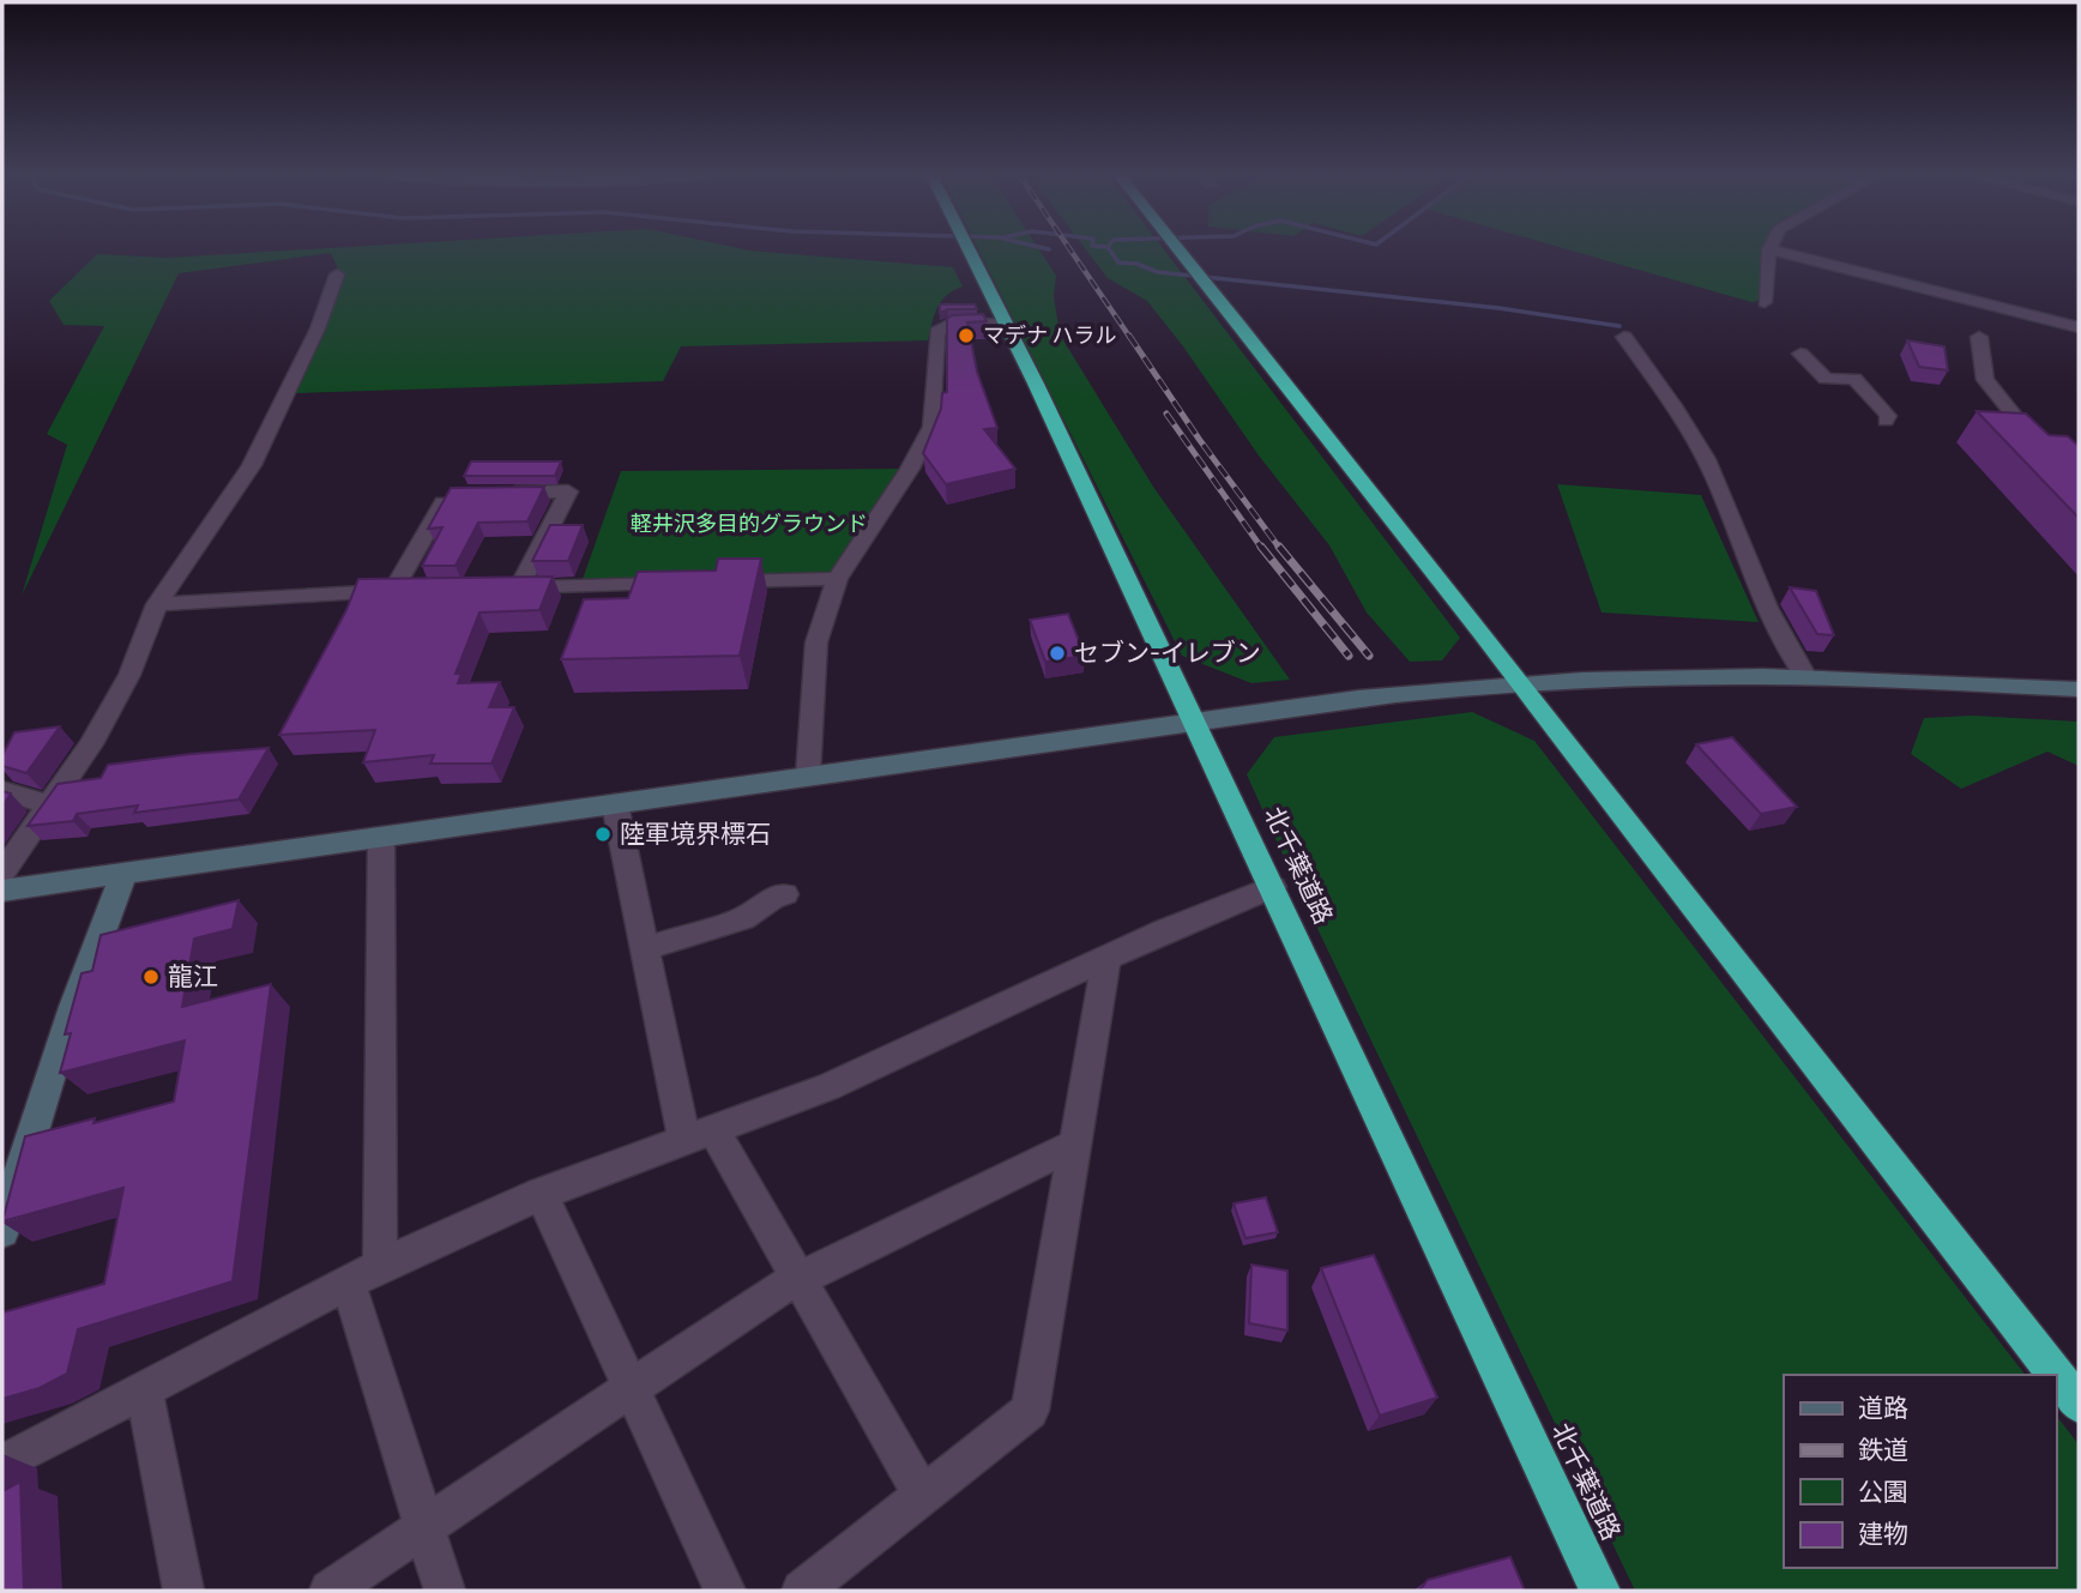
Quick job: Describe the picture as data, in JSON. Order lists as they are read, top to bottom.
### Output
{
  "streets": {
    "highway": ["北千葉道路"]
  },
  "parks": ["軽井沢多目的グラウンド"],
  "places": [
    "マデナ ハラル",
    "セブン-イレブン",
    "陸軍境界標石",
    "龍江"
  ],
  "legend": [
    "道路",
    "鉄道",
    "公園",
    "建物"
  ]
}
